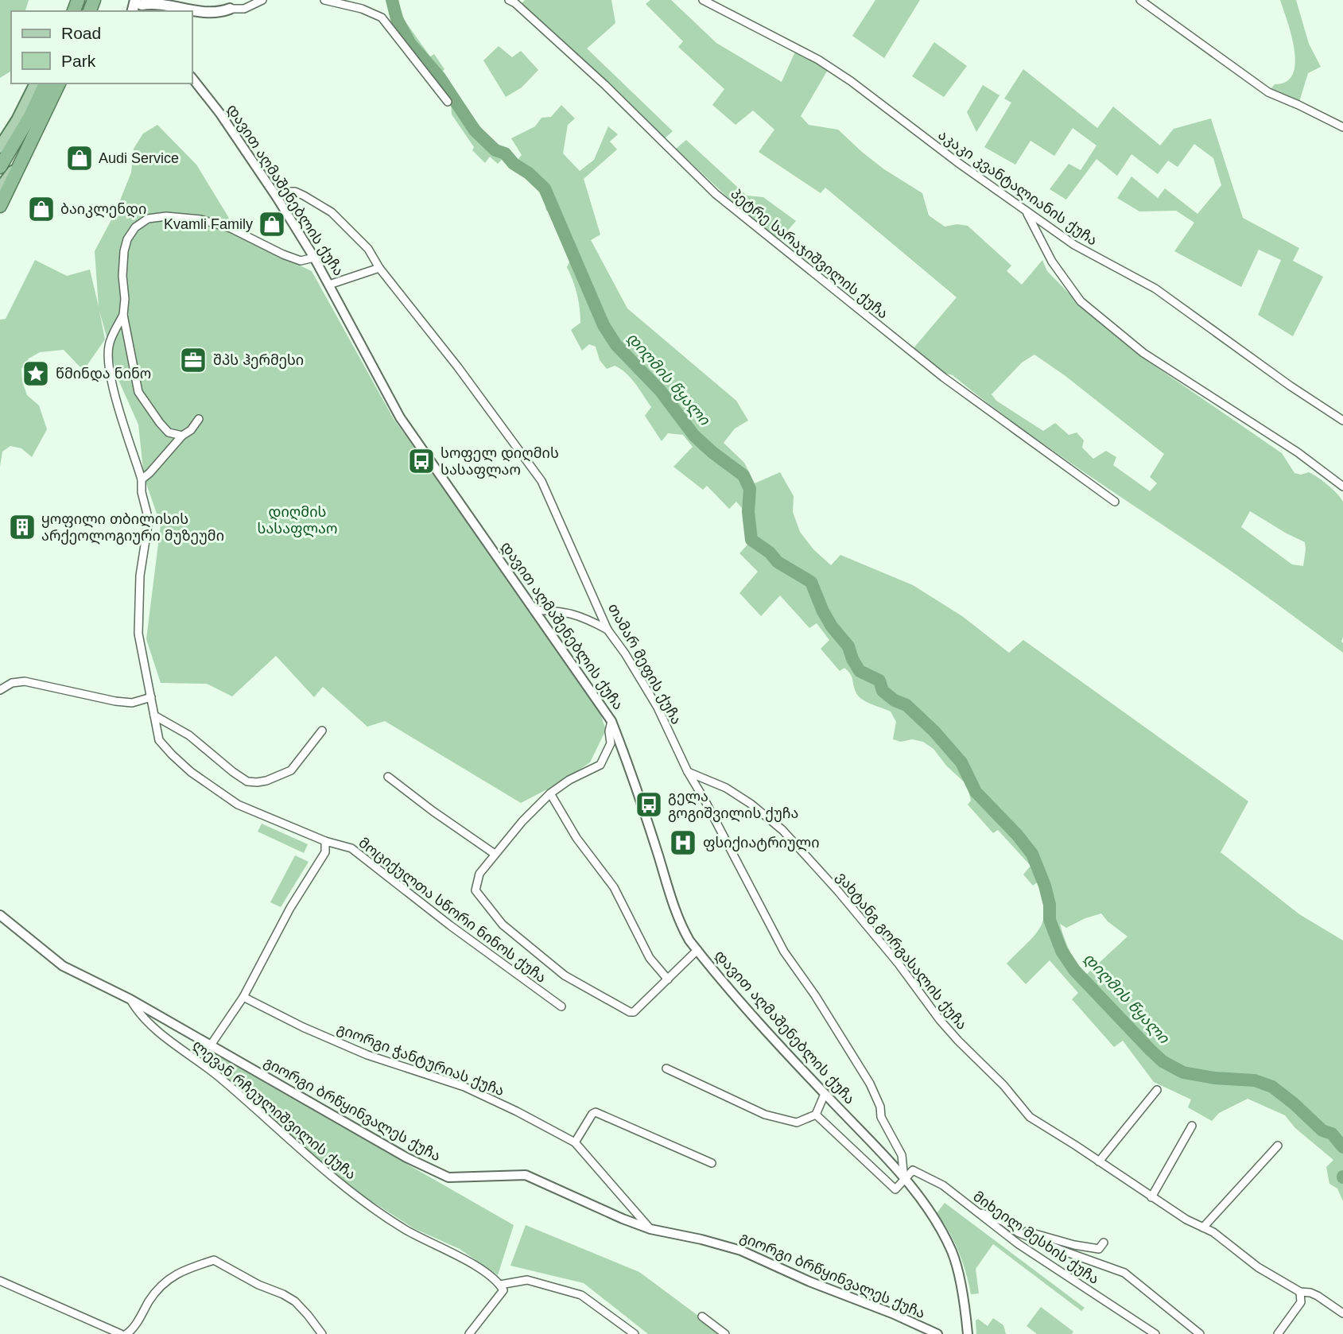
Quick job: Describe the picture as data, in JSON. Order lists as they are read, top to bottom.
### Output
{
  "streets": {
    "street": [
      "აკაკი კვანტალიანის ქუჩა",
      "დავით აღმაშენებლის ქუჩა",
      "პეტრე სარაჯიშვილის ქუჩა",
      "თამარ მეფის ქუჩა",
      "მოციქულთა სწორი ნინოს ქუჩა",
      "ვახტანგ გორგასალის ქუჩა",
      "გიორგი ჭანტურიას ქუჩა",
      "გიორგი ბრწყინვალეს ქუჩა",
      "ლევან რჩეულიშვილის ქუჩა",
      "მიხეილ მესხის ქუჩა"
    ]
  },
  "crossings": [
    ["დავით აღმაშენებლის ქუჩა", "თამარ მეფის ქუჩა"],
    ["დავით აღმაშენებლის ქუჩა", "მოციქულთა სწორი ნინოს ქუჩა"],
    ["დავით აღმაშენებლის ქუჩა", "მიხეილ მესხის ქუჩა"],
    ["თამარ მეფის ქუჩა", "ვახტანგ გორგასალის ქუჩა"],
    ["თამარ მეფის ქუჩა", "მიხეილ მესხის ქუჩა"],
    ["გიორგი ჭანტურიას ქუჩა", "გიორგი ბრწყინვალეს ქუჩა"],
    ["გიორგი ბრწყინვალეს ქუჩა", "ლევან რჩეულიშვილის ქუჩა"]
  ],
  "water": ["დიღმის წყალი"],
  "parks": ["დიღმის სასაფლაო"],
  "places": {
    "shop": ["Audi Service", "ბაიკლენდი", "Kvamli Family"],
    "office": ["შპს ჰერმესი"],
    "place": ["წმინდა ნინო"],
    "bus stop": ["სოფელ დიღმის სასაფლაო", "გელა გოგიშვილის ქუჩა"],
    "building": ["ყოფილი თბილისის არქეოლოგიური მუზეუმი"],
    "hospital": ["ფსიქიატრიული"]
  },
  "legend": ["Road", "Park"]
}
